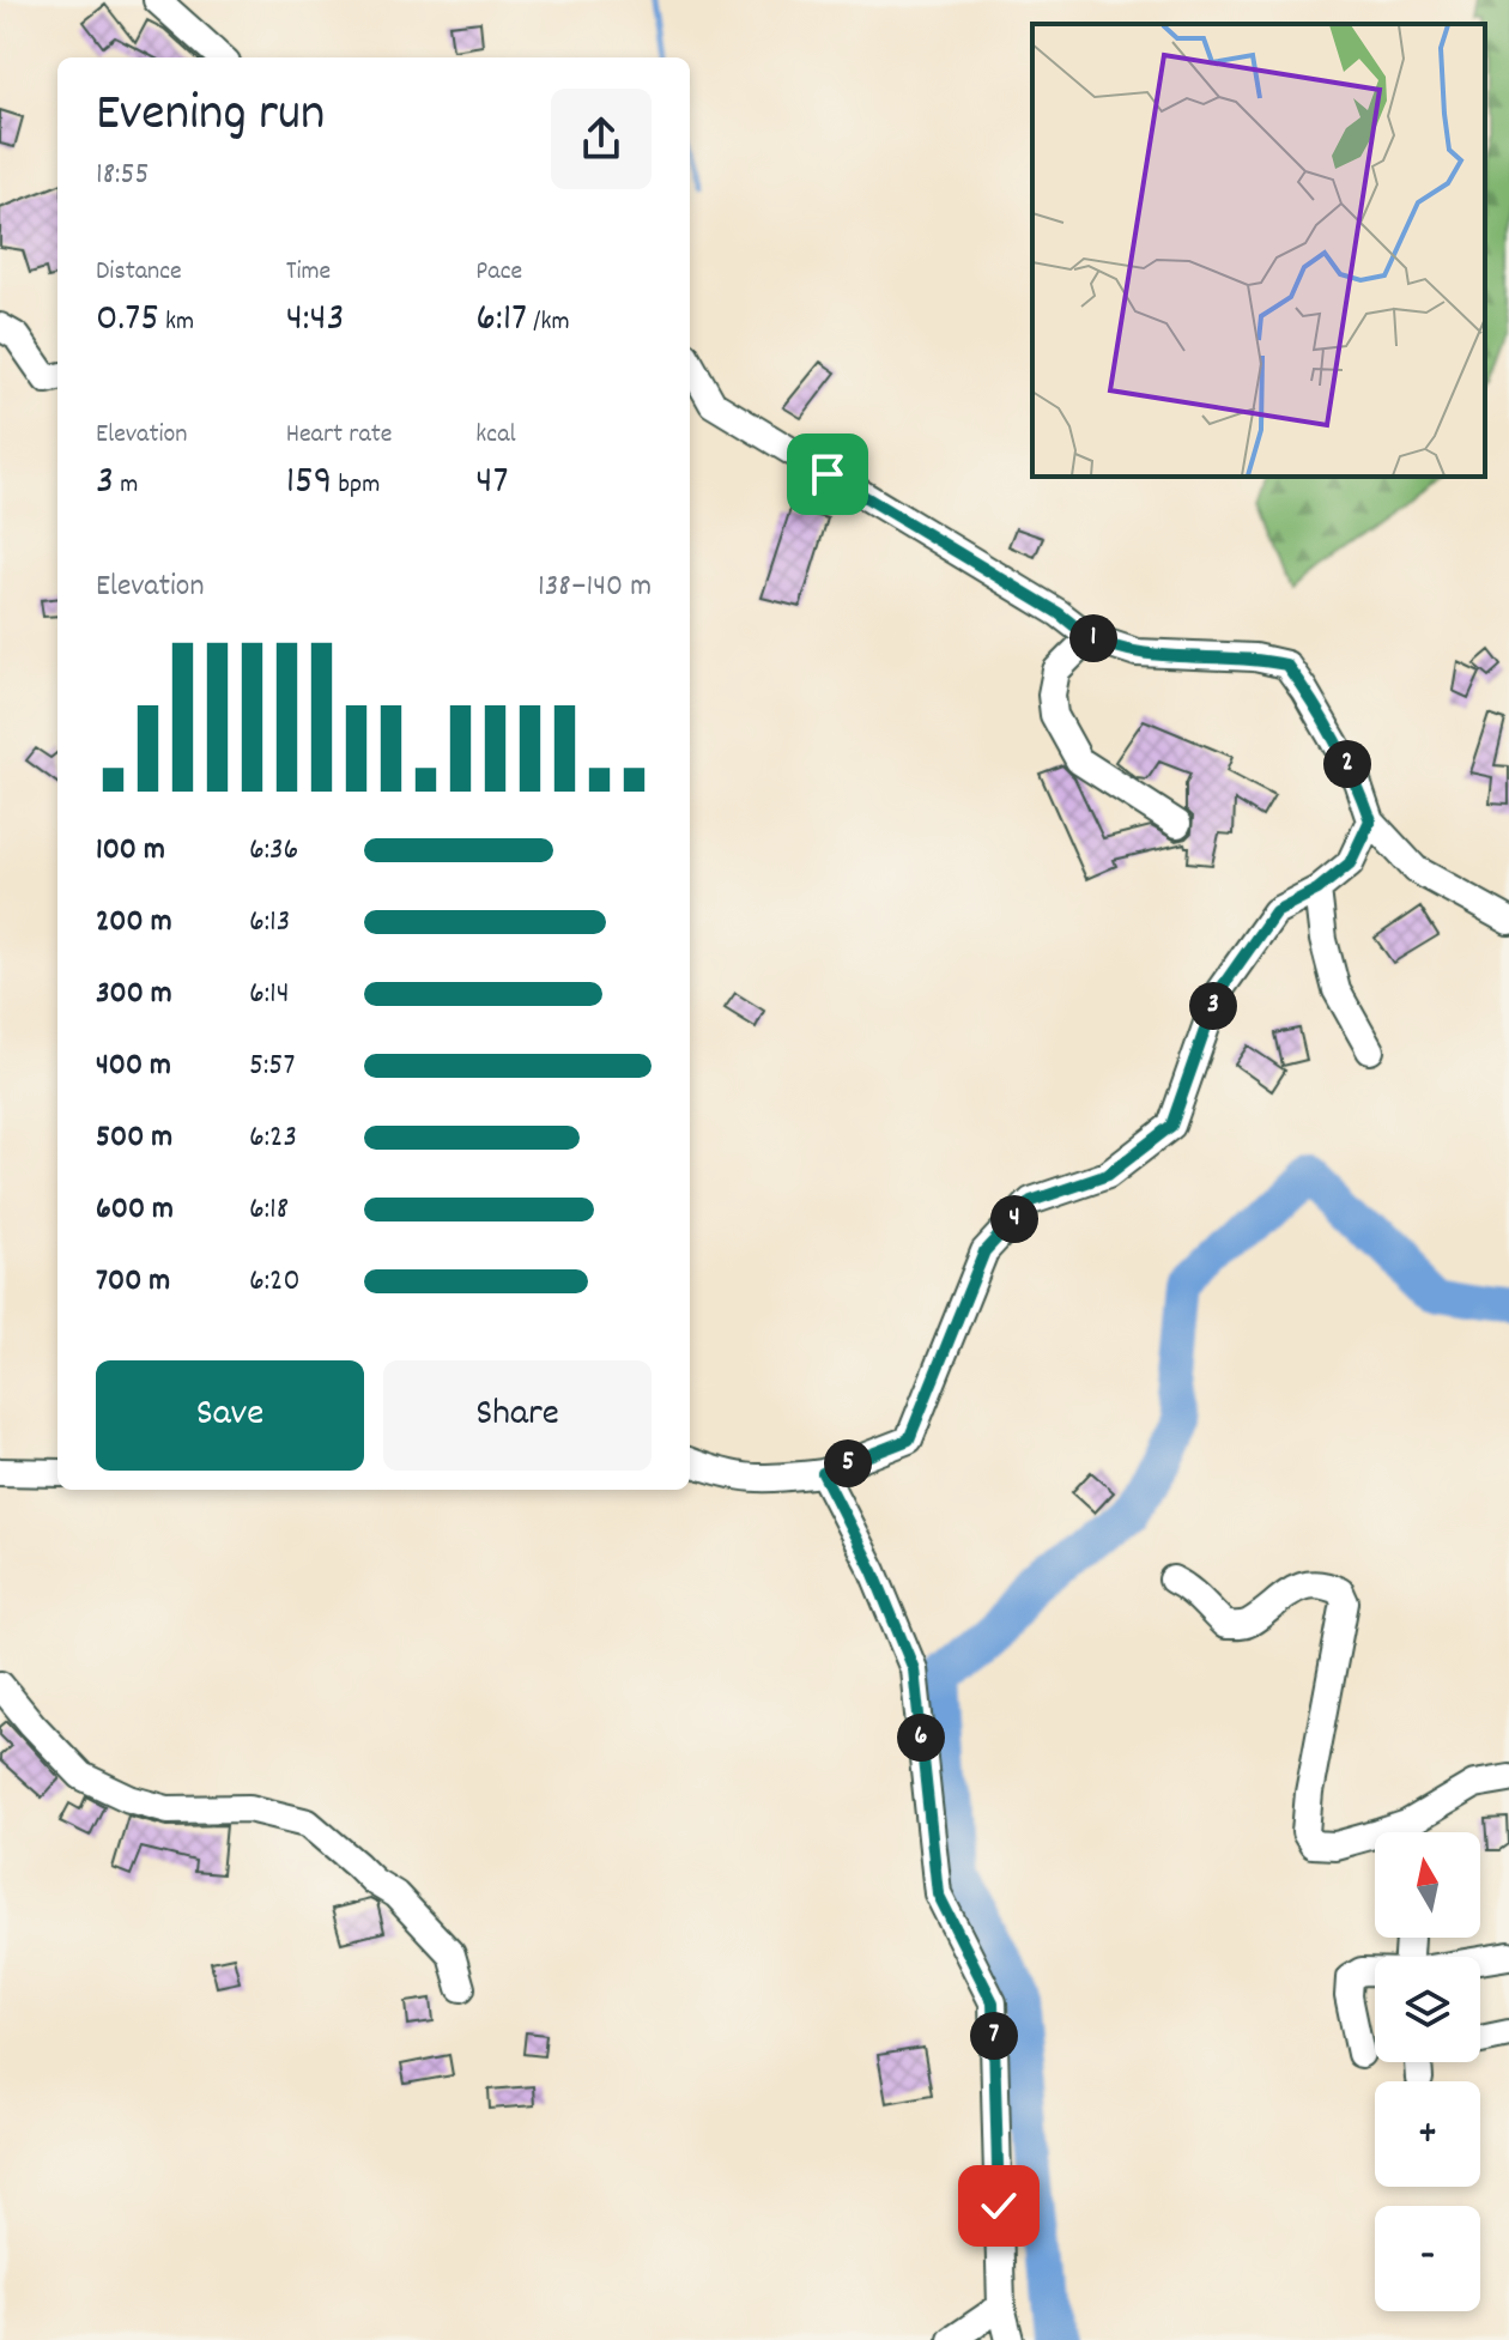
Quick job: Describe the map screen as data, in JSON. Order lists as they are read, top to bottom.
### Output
{
  "north": "top",
  "page": {
    "heading": ["Evening run", "18:55"],
    "stats": [
      ["Distance", "0.75 km"],
      ["Time", "4:43"],
      ["Pace", "6:17 /km"],
      ["Elevation", "3 m"],
      ["Heart rate", "159 bpm"],
      ["kcal", "47"]
    ],
    "chart": ["Elevation", "138–140 m"],
    "pins": [
      "1",
      "2",
      "3",
      "4",
      "5",
      "6",
      "7"
    ],
    "list": [
      {
        "name": "100 m",
        "note": "6:36"
      },
      {
        "name": "200 m",
        "note": "6:13"
      },
      {
        "name": "300 m",
        "note": "6:14"
      },
      {
        "name": "400 m",
        "note": "5:57"
      },
      {
        "name": "500 m",
        "note": "6:23"
      },
      {
        "name": "600 m",
        "note": "6:18"
      },
      {
        "name": "700 m",
        "note": "6:20"
      }
    ],
    "buttons": ["Save", "Share"],
    "map_buttons": ["+", "−"]
  }
}
